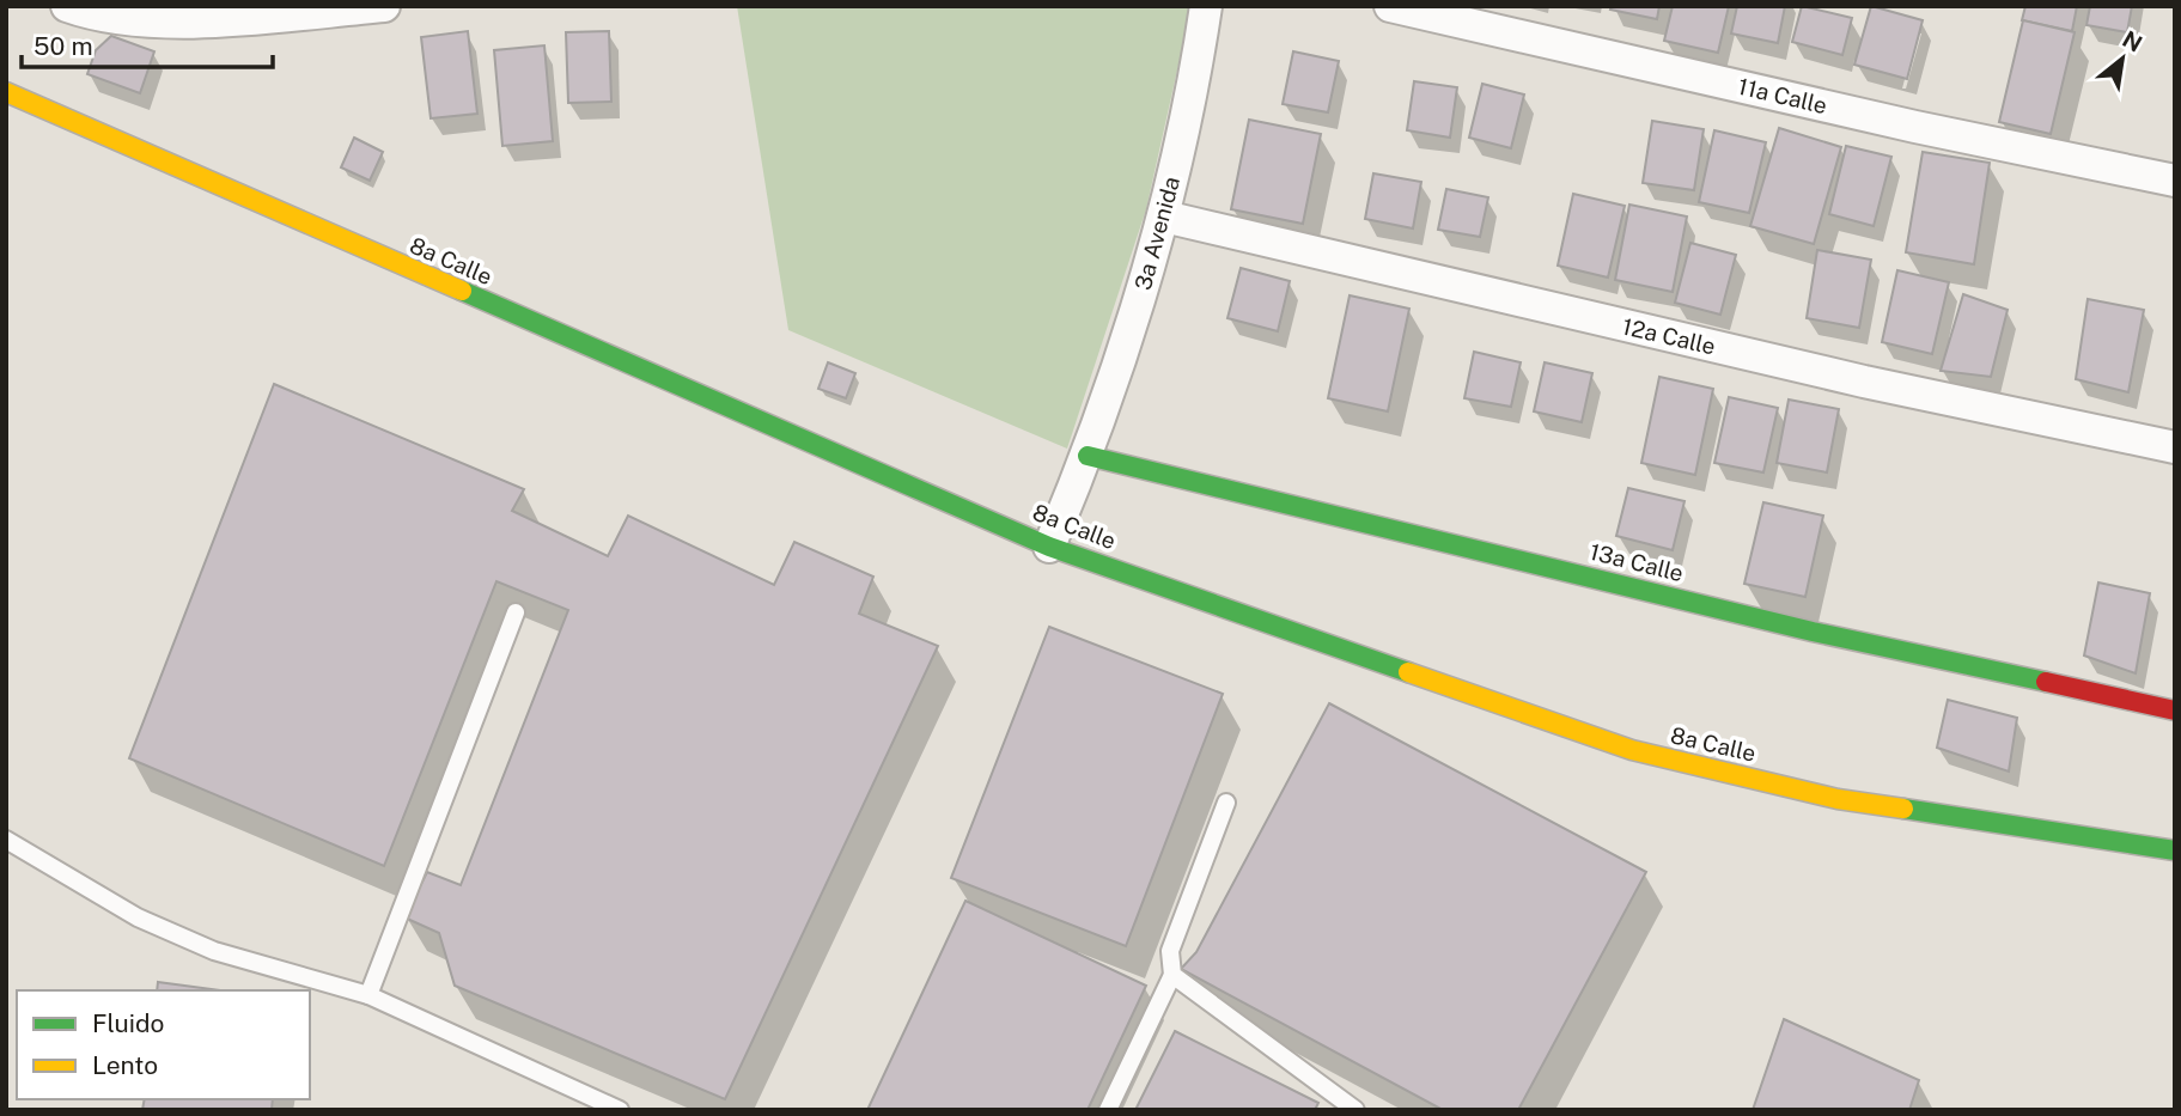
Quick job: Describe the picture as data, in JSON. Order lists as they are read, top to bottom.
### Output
{
  "streets": {
    "street": [
      "11a Calle",
      "3a Avenida",
      "8a Calle",
      "12a Calle",
      "13a Calle"
    ]
  },
  "crossings": [
    ["3a Avenida", "8a Calle"],
    ["3a Avenida", "12a Calle"],
    ["3a Avenida", "13a Calle"]
  ],
  "legend": ["Fluido", "Lento"],
  "scale_bar": "50 m",
  "north": "top right"
}
